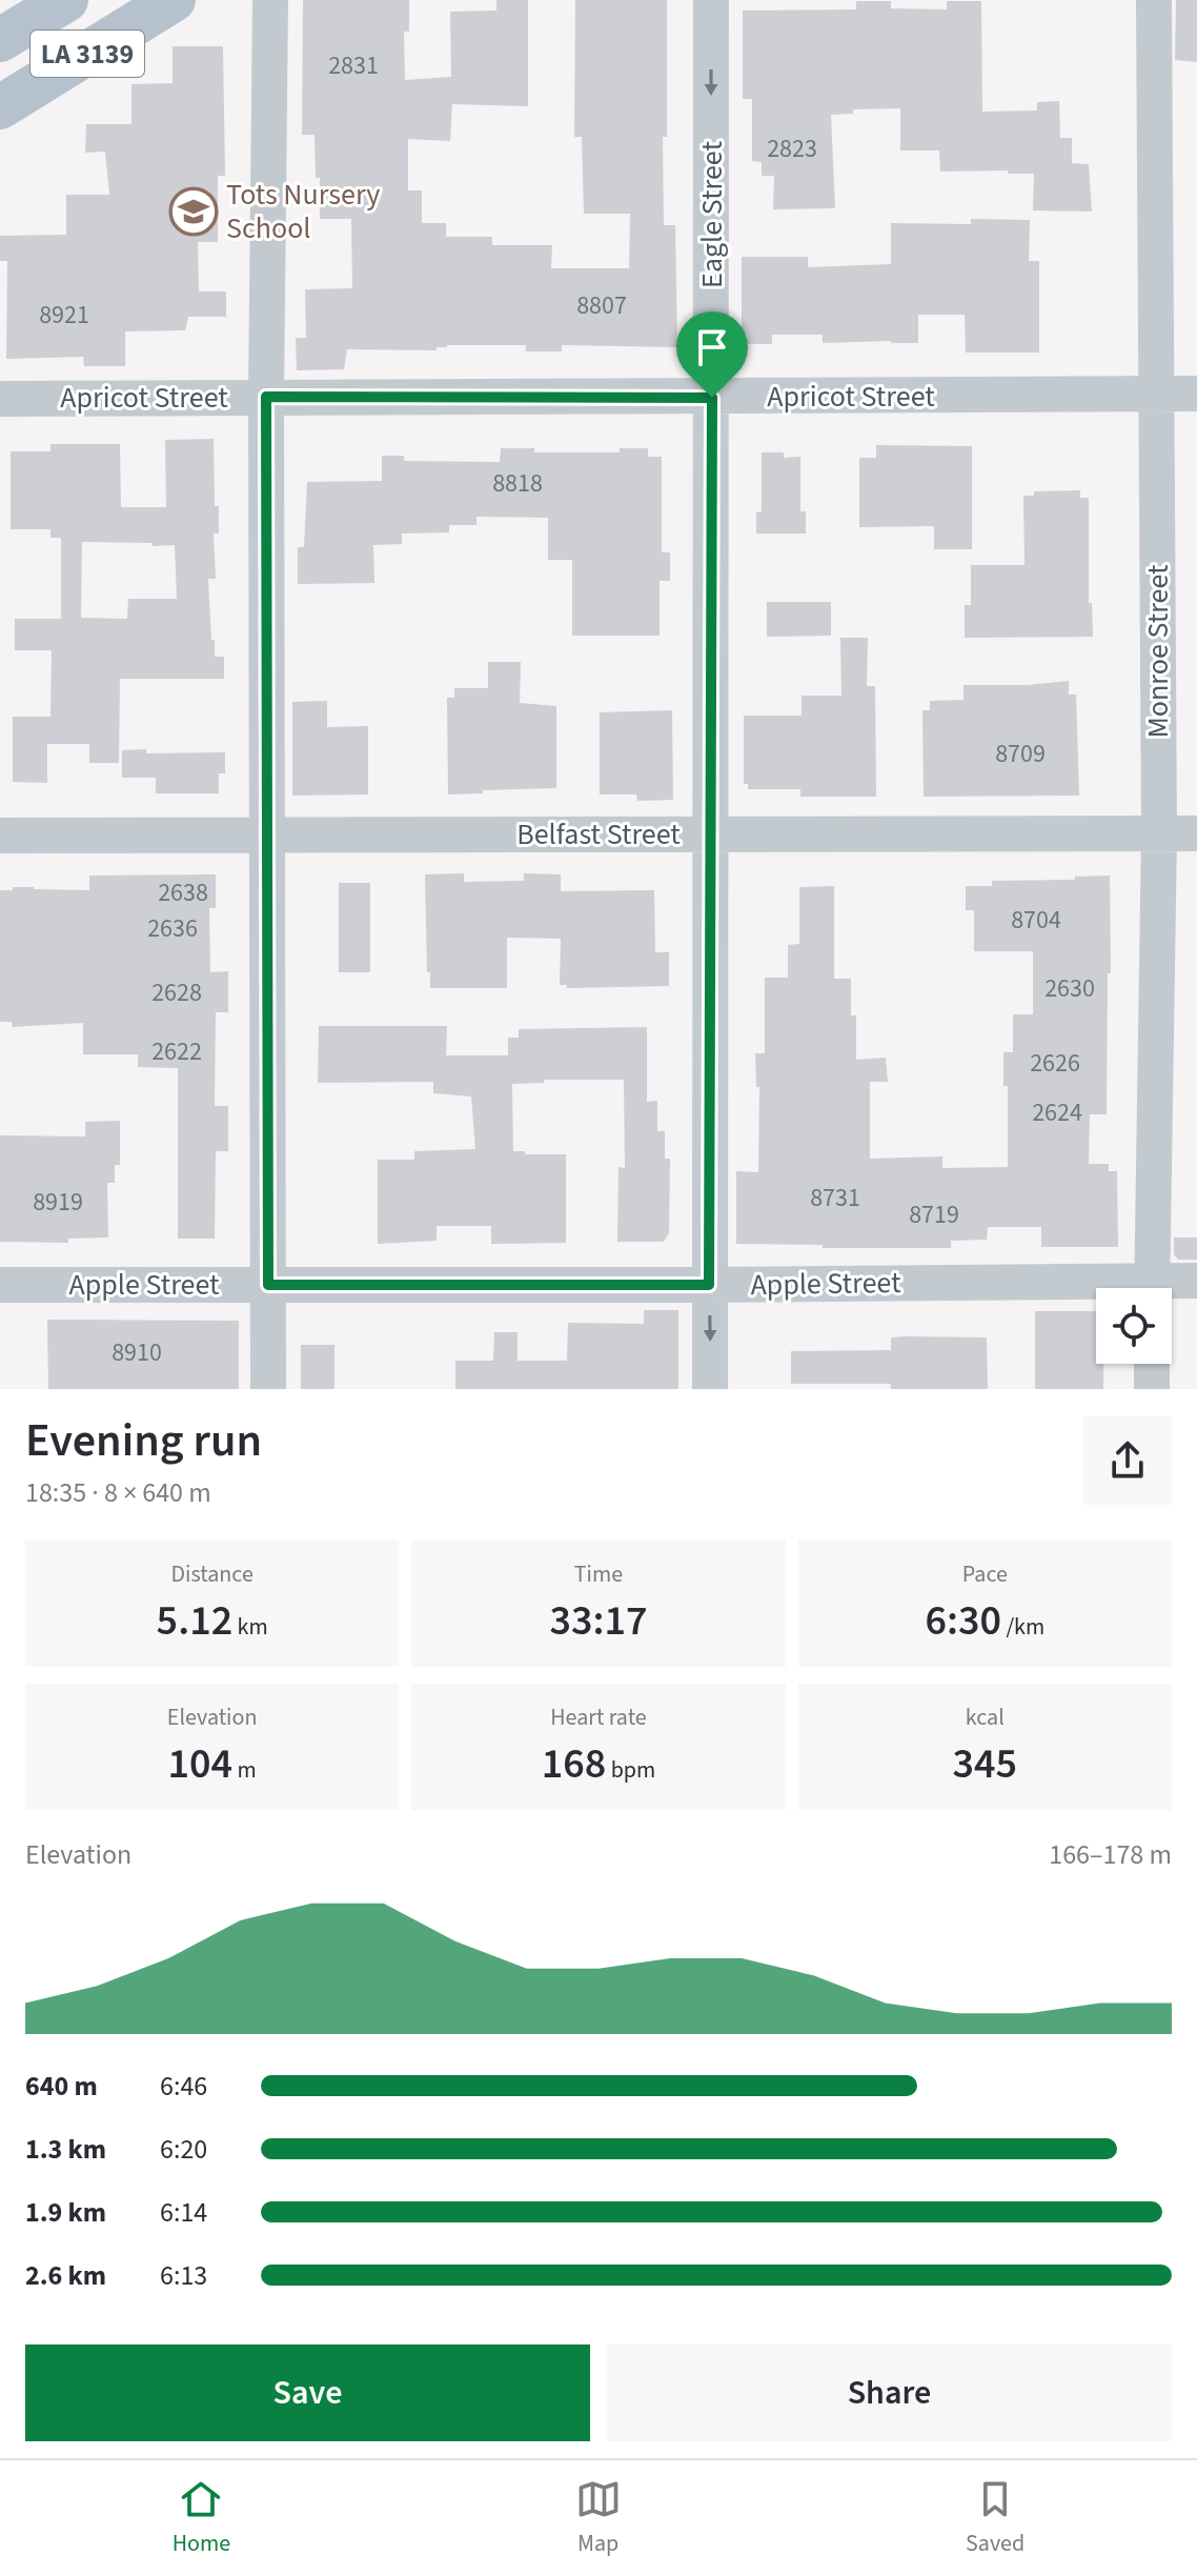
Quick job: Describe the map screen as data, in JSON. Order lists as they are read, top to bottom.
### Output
{
  "streets": {
    "main road": ["LA 3139"],
    "street": [
      "Eagle Street",
      "Apricot Street",
      "Monroe Street",
      "Belfast Street",
      "Apple Street"
    ]
  },
  "crossings": [
    ["Eagle Street", "Apricot Street"],
    ["Eagle Street", "Belfast Street"],
    ["Eagle Street", "Apple Street"],
    ["Apricot Street", "Monroe Street"],
    ["Monroe Street", "Belfast Street"]
  ],
  "one_way": ["Eagle Street"],
  "places": {
    "school or university": ["Tots Nursery School"]
  },
  "house_numbers": [
    "2831",
    "2823",
    "8807",
    "8921",
    "8818",
    "8709",
    "2638",
    "8704",
    "2636",
    "2630",
    "2628",
    "2622",
    "2626",
    "2624",
    "8731",
    "8919",
    "8719",
    "8910"
  ],
  "page": {
    "heading": ["Evening run", "18:35 · 8 × 640 m"],
    "stats": [
      ["Distance", "5.12 km"],
      ["Time", "33:17"],
      ["Pace", "6:30 /km"],
      ["Elevation", "104 m"],
      ["Heart rate", "168 bpm"],
      ["kcal", "345"]
    ],
    "chart": ["Elevation", "166–178 m"],
    "list": [
      {
        "name": "640 m",
        "note": "6:46"
      },
      {
        "name": "1.3 km",
        "note": "6:20"
      },
      {
        "name": "1.9 km",
        "note": "6:14"
      },
      {
        "name": "2.6 km",
        "note": "6:13"
      }
    ],
    "buttons": ["Save", "Share"],
    "tabs": ["Home", "Map", "Saved"]
  }
}
